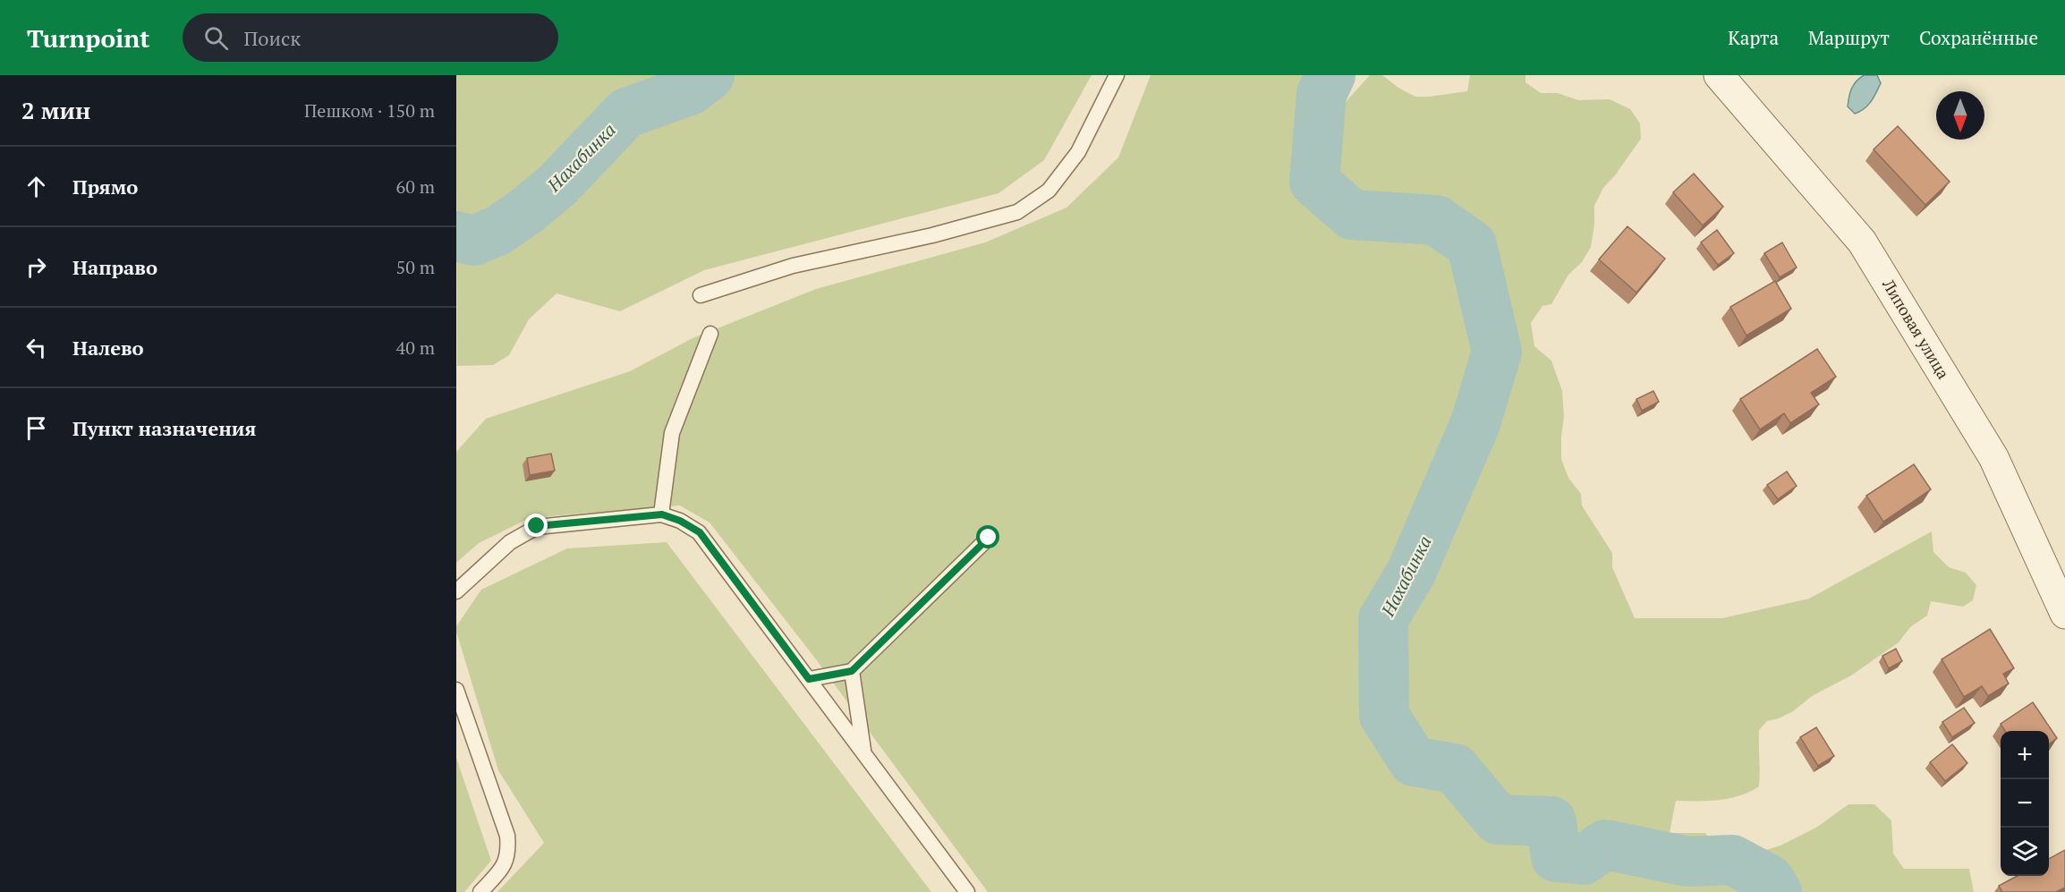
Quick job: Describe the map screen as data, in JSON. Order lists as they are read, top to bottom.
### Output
{
  "streets": {
    "street": ["Липовая улица"]
  },
  "water": ["Нахабинка"],
  "north": "bottom",
  "page": {
    "header": "Turnpoint",
    "search": "Поиск",
    "nav": ["Карта", "Маршрут", "Сохранённые"],
    "heading": ["2 мин", "Пешком · 150 m"],
    "list": [
      ["Прямо", "60 m"],
      ["Направо", "50 m"],
      ["Налево", "40 m"],
      "Пункт назначения"
    ],
    "map_buttons": ["+", "−"]
  }
}
